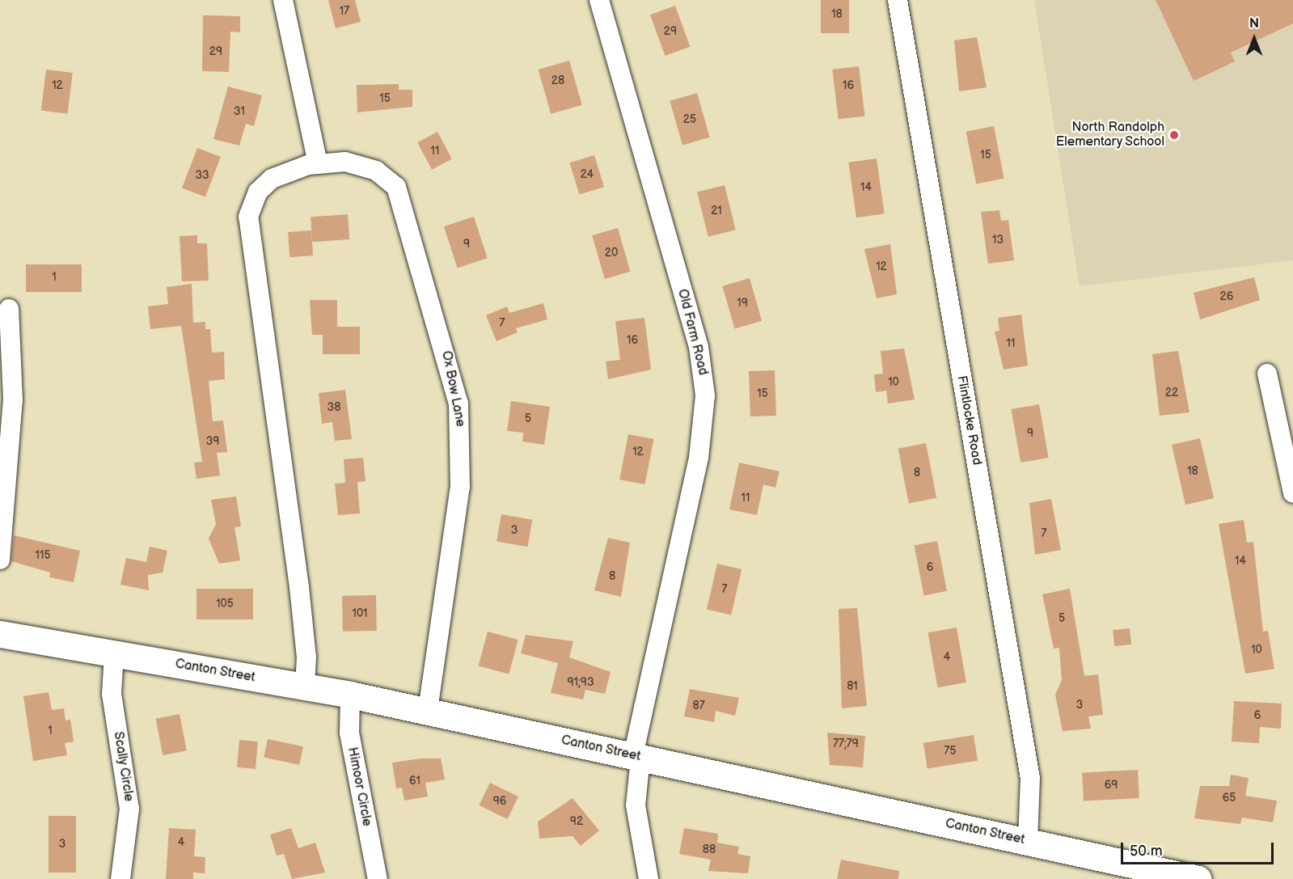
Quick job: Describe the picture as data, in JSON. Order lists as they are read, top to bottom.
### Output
{
  "streets": {
    "street": [
      "Old Farm Road",
      "Ox Bow Lane",
      "Flintlocke Road",
      "Canton Street",
      "Scally Circle",
      "Himoor Circle"
    ]
  },
  "crossings": [
    ["Old Farm Road", "Canton Street"],
    ["Ox Bow Lane", "Canton Street"],
    ["Flintlocke Road", "Canton Street"],
    ["Canton Street", "Scally Circle"],
    ["Canton Street", "Himoor Circle"]
  ],
  "places": ["North Randolph Elementary School"],
  "house_numbers": [
    "17",
    "18",
    "29",
    "29",
    "28",
    "12",
    "16",
    "15",
    "31",
    "25",
    "11",
    "15",
    "24",
    "33",
    "14",
    "21",
    "13",
    "9",
    "20",
    "12",
    "1",
    "26",
    "19",
    "7",
    "16",
    "11",
    "10",
    "22",
    "15",
    "38",
    "5",
    "9",
    "39",
    "12",
    "18",
    "8",
    "11",
    "3",
    "7",
    "115",
    "14",
    "6",
    "8",
    "7",
    "105",
    "101",
    "5",
    "10",
    "4",
    "91;93",
    "81",
    "3",
    "87",
    "6",
    "1",
    "77;79",
    "75",
    "61",
    "69",
    "65",
    "96",
    "92",
    "4",
    "3",
    "88"
  ],
  "scale_bar": "50 m",
  "north": "top"
}
